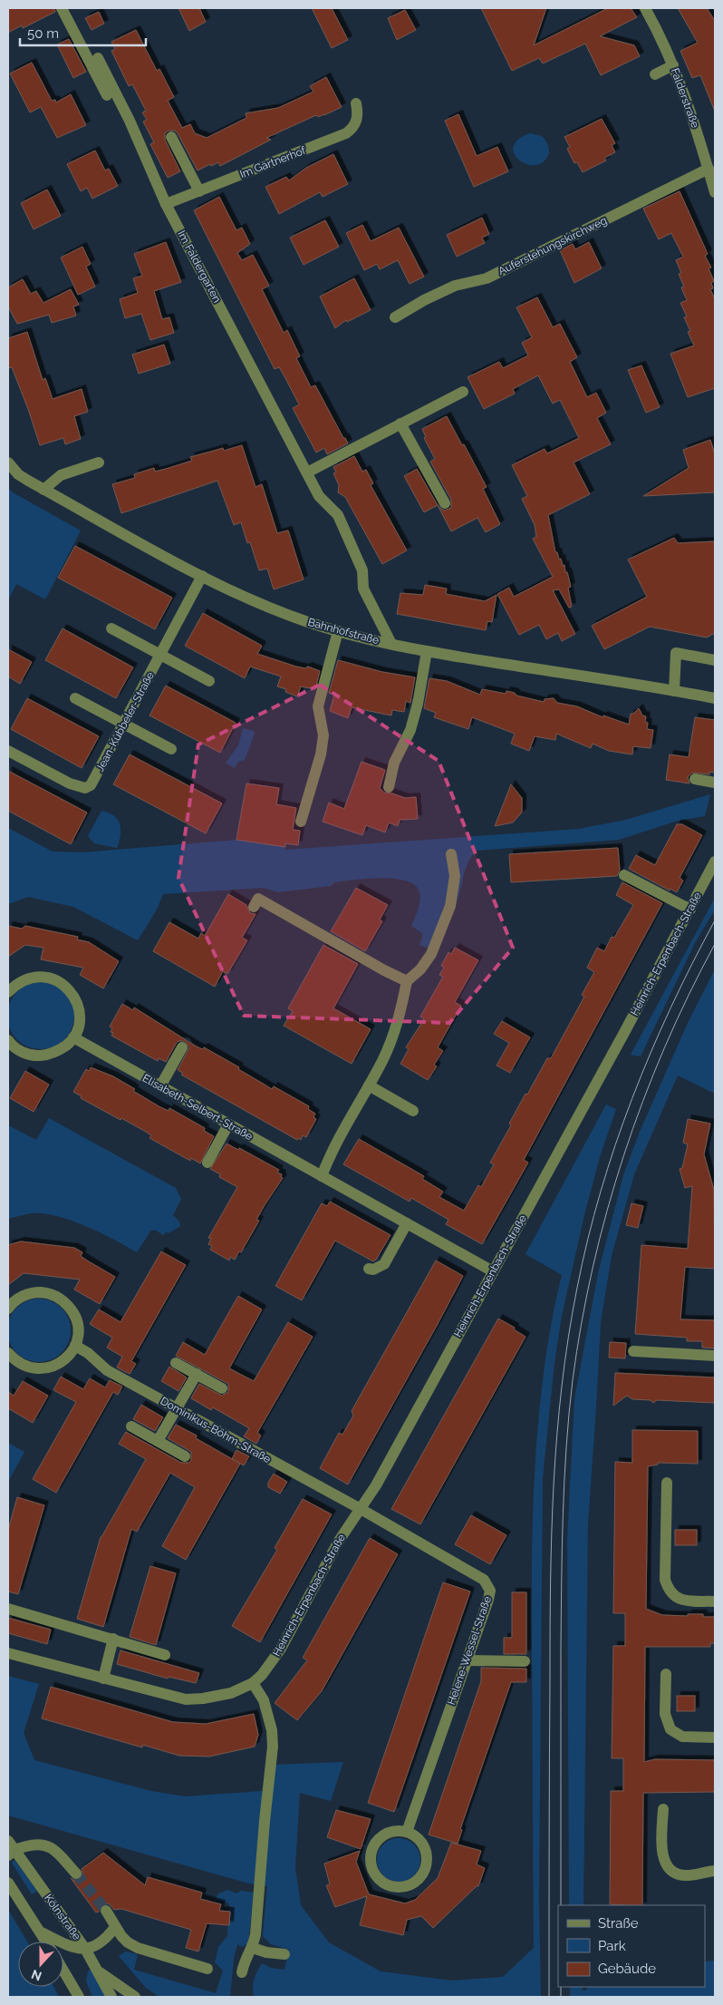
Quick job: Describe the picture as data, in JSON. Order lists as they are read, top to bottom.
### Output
{
  "streets": {
    "street": [
      "Falderstraße",
      "Im Gärtnerhof",
      "Auferstehungskirchweg",
      "Im Faldergarten",
      "Bahnhofstraße",
      "Jean-Kübbeler-Straße",
      "Heinrich-Erpenbach-Straße",
      "Elisabeth-Selbert-Straße",
      "Dominikus-Böhm-Straße",
      "Helene-Wessel-Straße",
      "Kölnstraße"
    ]
  },
  "crossings": [
    ["Falderstraße", "Auferstehungskirchweg"],
    ["Im Gärtnerhof", "Im Faldergarten"],
    ["Im Faldergarten", "Bahnhofstraße"],
    ["Bahnhofstraße", "Jean-Kübbeler-Straße"],
    ["Heinrich-Erpenbach-Straße", "Elisabeth-Selbert-Straße"],
    ["Heinrich-Erpenbach-Straße", "Dominikus-Böhm-Straße"],
    ["Heinrich-Erpenbach-Straße", "Helene-Wessel-Straße"],
    ["Dominikus-Böhm-Straße", "Helene-Wessel-Straße"]
  ],
  "legend": ["Straße", "Park", "Gebäude"],
  "scale_bar": "50 m",
  "north": "bottom"
}
